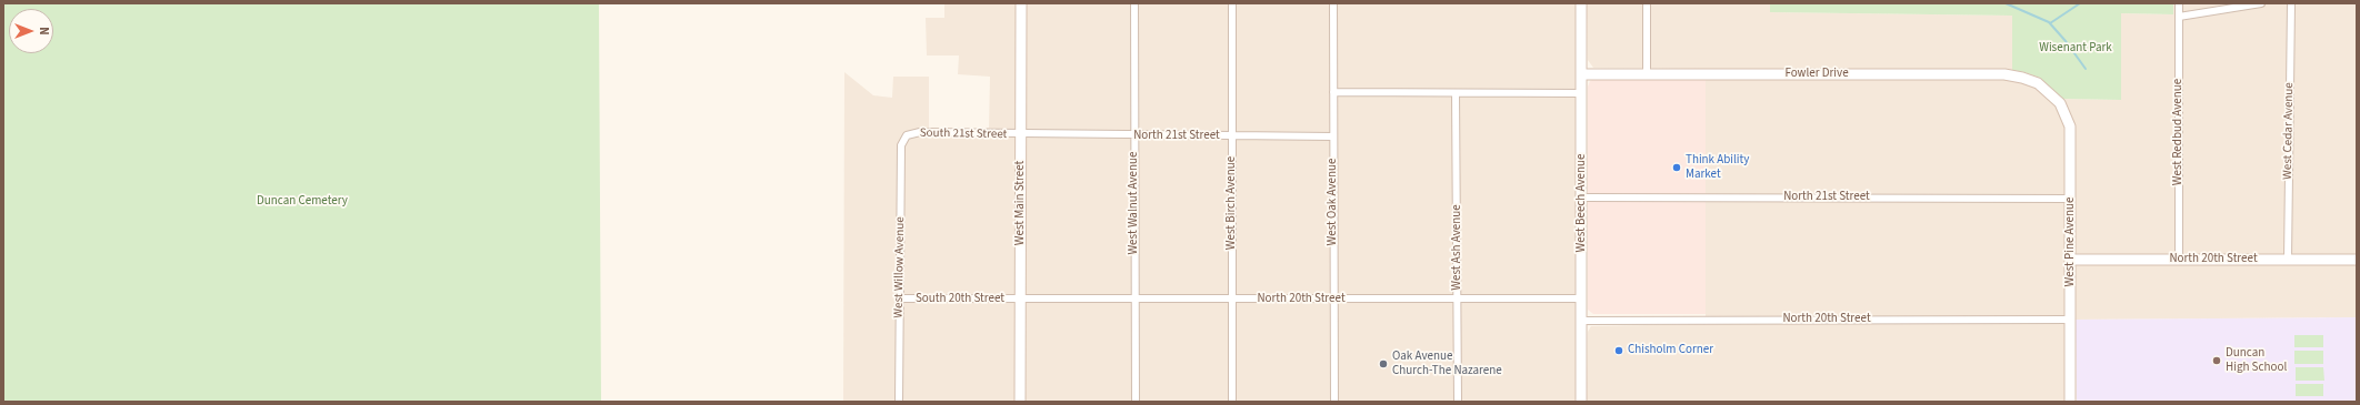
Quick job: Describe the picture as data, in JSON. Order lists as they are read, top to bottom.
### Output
{
  "streets": {
    "street": [
      "Fowler Drive",
      "West Cedar Avenue",
      "West Redbud Avenue",
      "South 21st Street",
      "North 21st Street",
      "West Oak Avenue",
      "West Main Street",
      "West Walnut Avenue",
      "West Birch Avenue",
      "West Beech Avenue",
      "West Pine Avenue",
      "West Ash Avenue",
      "North 20th Street",
      "West Willow Avenue",
      "South 20th Street"
    ]
  },
  "crossings": [
    ["Fowler Drive", "West Beech Avenue"],
    ["Fowler Drive", "West Pine Avenue"],
    ["West Cedar Avenue", "North 20th Street"],
    ["West Redbud Avenue", "North 20th Street"],
    ["South 21st Street", "North 21st Street"],
    ["South 21st Street", "West Main Street"],
    ["South 21st Street", "West Willow Avenue"],
    ["North 21st Street", "West Oak Avenue"],
    ["North 21st Street", "West Main Street"],
    ["North 21st Street", "West Walnut Avenue"],
    ["North 21st Street", "West Birch Avenue"],
    ["North 21st Street", "West Beech Avenue"],
    ["North 21st Street", "West Pine Avenue"],
    ["West Oak Avenue", "North 20th Street"],
    ["West Main Street", "North 20th Street"],
    ["West Main Street", "South 20th Street"],
    ["West Walnut Avenue", "North 20th Street"],
    ["West Birch Avenue", "North 20th Street"],
    ["West Beech Avenue", "North 20th Street"],
    ["West Pine Avenue", "North 20th Street"],
    ["West Ash Avenue", "North 20th Street"],
    ["North 20th Street", "South 20th Street"],
    ["West Willow Avenue", "South 20th Street"]
  ],
  "parks": ["Wisenant Park", "Duncan Cemetery"],
  "places": [
    "Think Ability Market",
    "Chisholm Corner",
    "Duncan High School",
    "Oak Avenue Church-The Nazarene"
  ],
  "north": "right"
}
